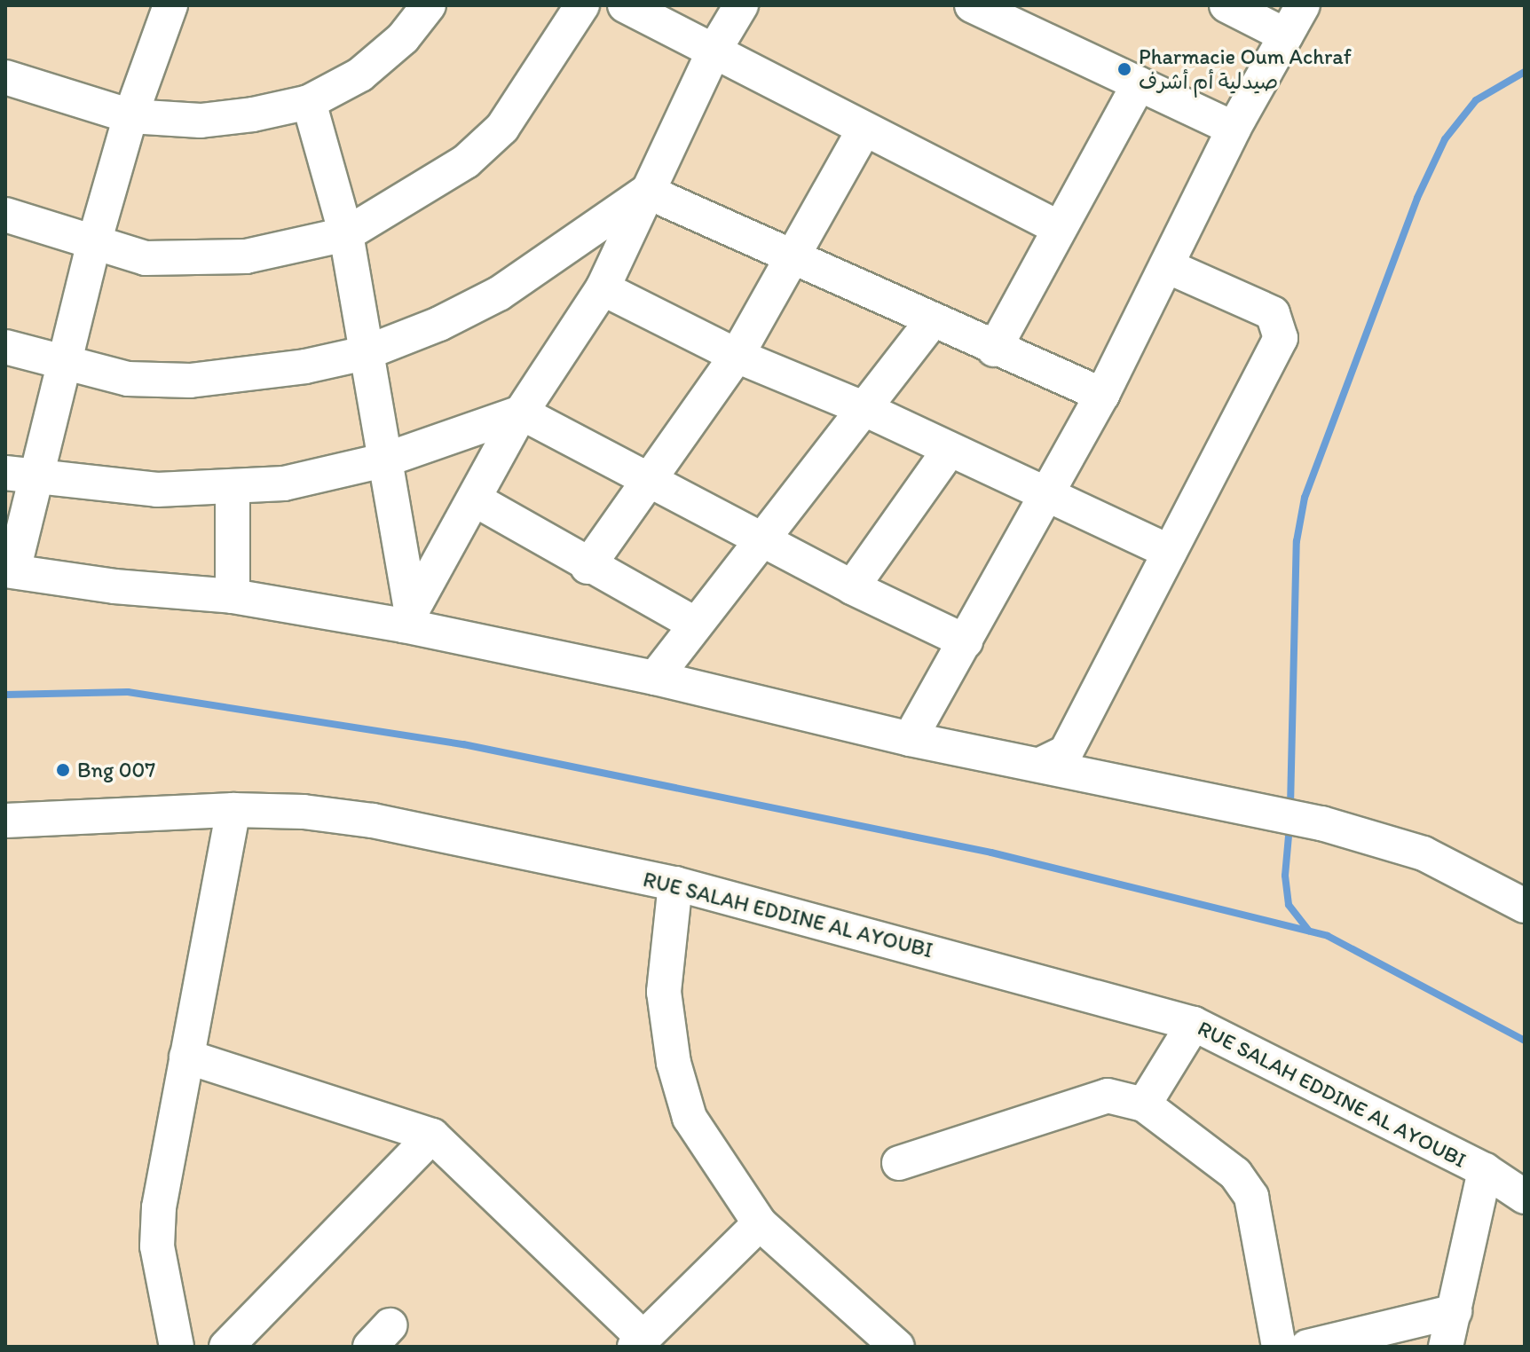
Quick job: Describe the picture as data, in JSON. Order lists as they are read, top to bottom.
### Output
{
  "streets": {
    "street": ["RUE SALAH EDDINE AL AYOUBI"]
  },
  "places": ["Pharmacie Oum Achraf صيدلية أم أشرف", "Bng 007"]
}
